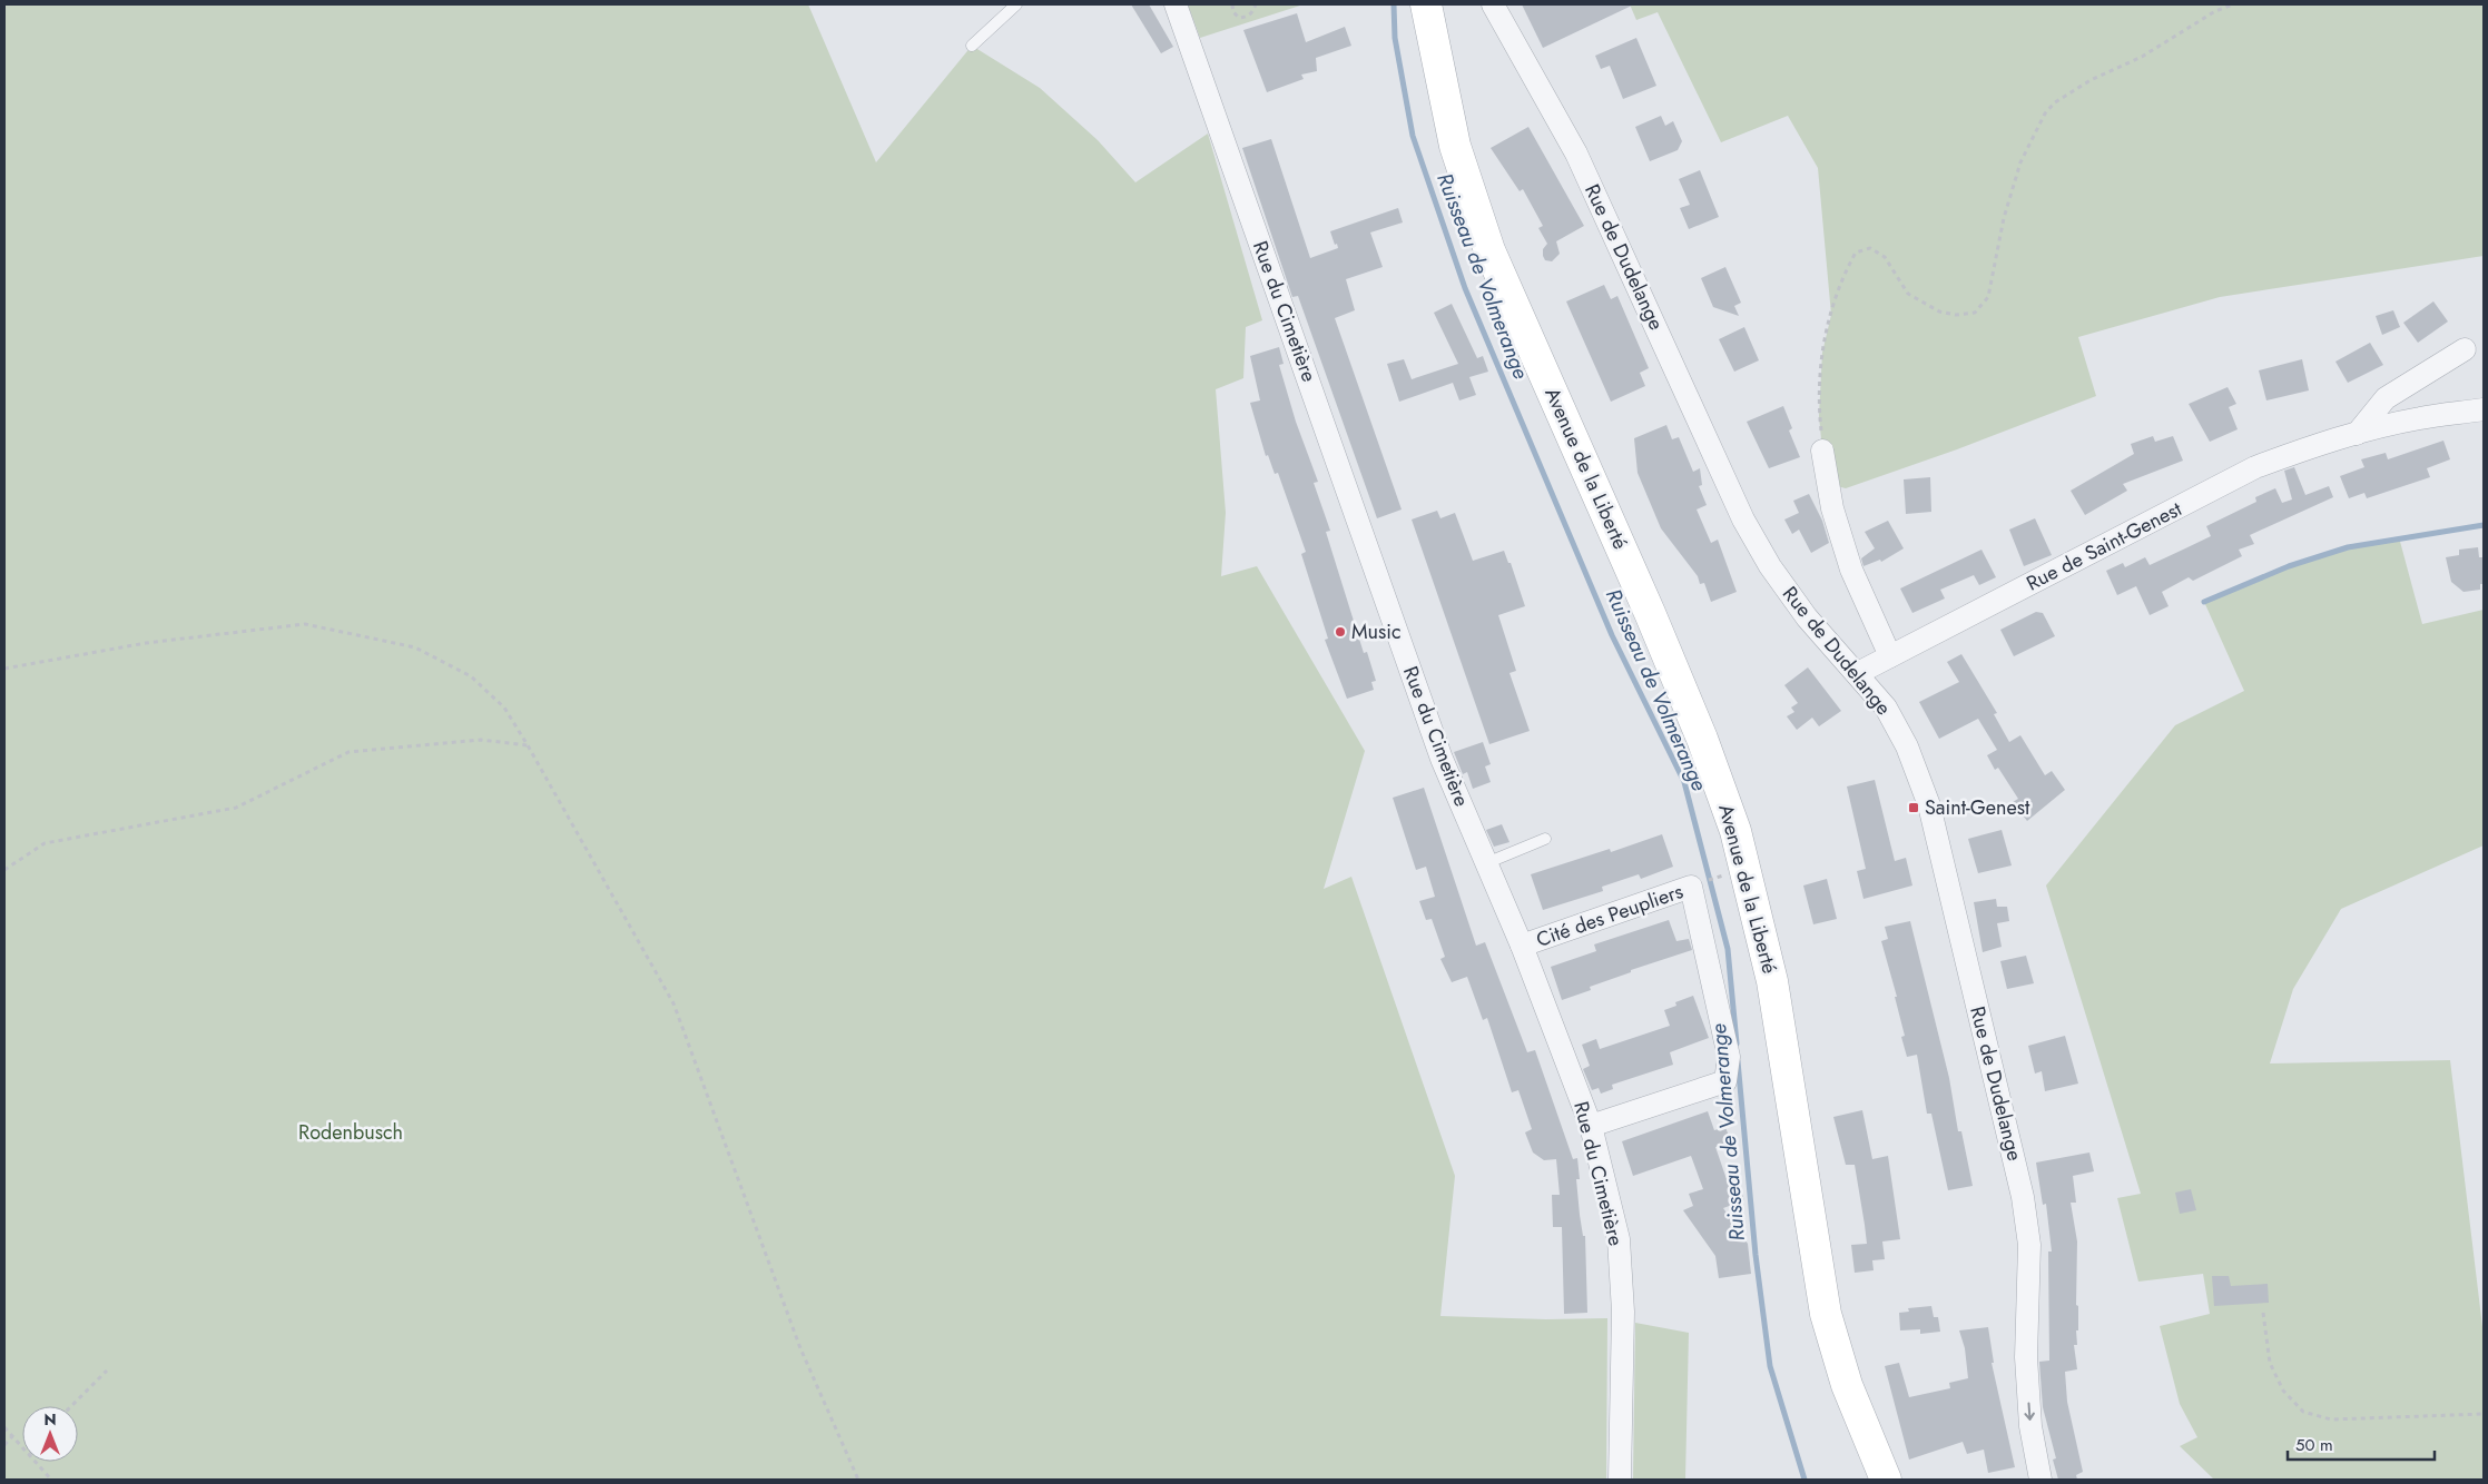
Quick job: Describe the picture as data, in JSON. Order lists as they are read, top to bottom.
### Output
{
  "streets": {
    "main road": ["Avenue de la Liberté"],
    "street": [
      "Rue de Dudelange",
      "Rue du Cimetière",
      "Rue de Saint-Genest",
      "Cité des Peupliers"
    ]
  },
  "crossings": [
    ["Rue de Dudelange", "Rue de Saint-Genest"],
    ["Rue du Cimetière", "Cité des Peupliers"]
  ],
  "one_way": ["Rue de Dudelange"],
  "water": ["Ruisseau de Volmerange"],
  "parks": ["Rodenbusch"],
  "places": {
    "other": ["Music"],
    "transit": ["Saint-Genest"]
  },
  "scale_bar": "50 m",
  "north": "top"
}
